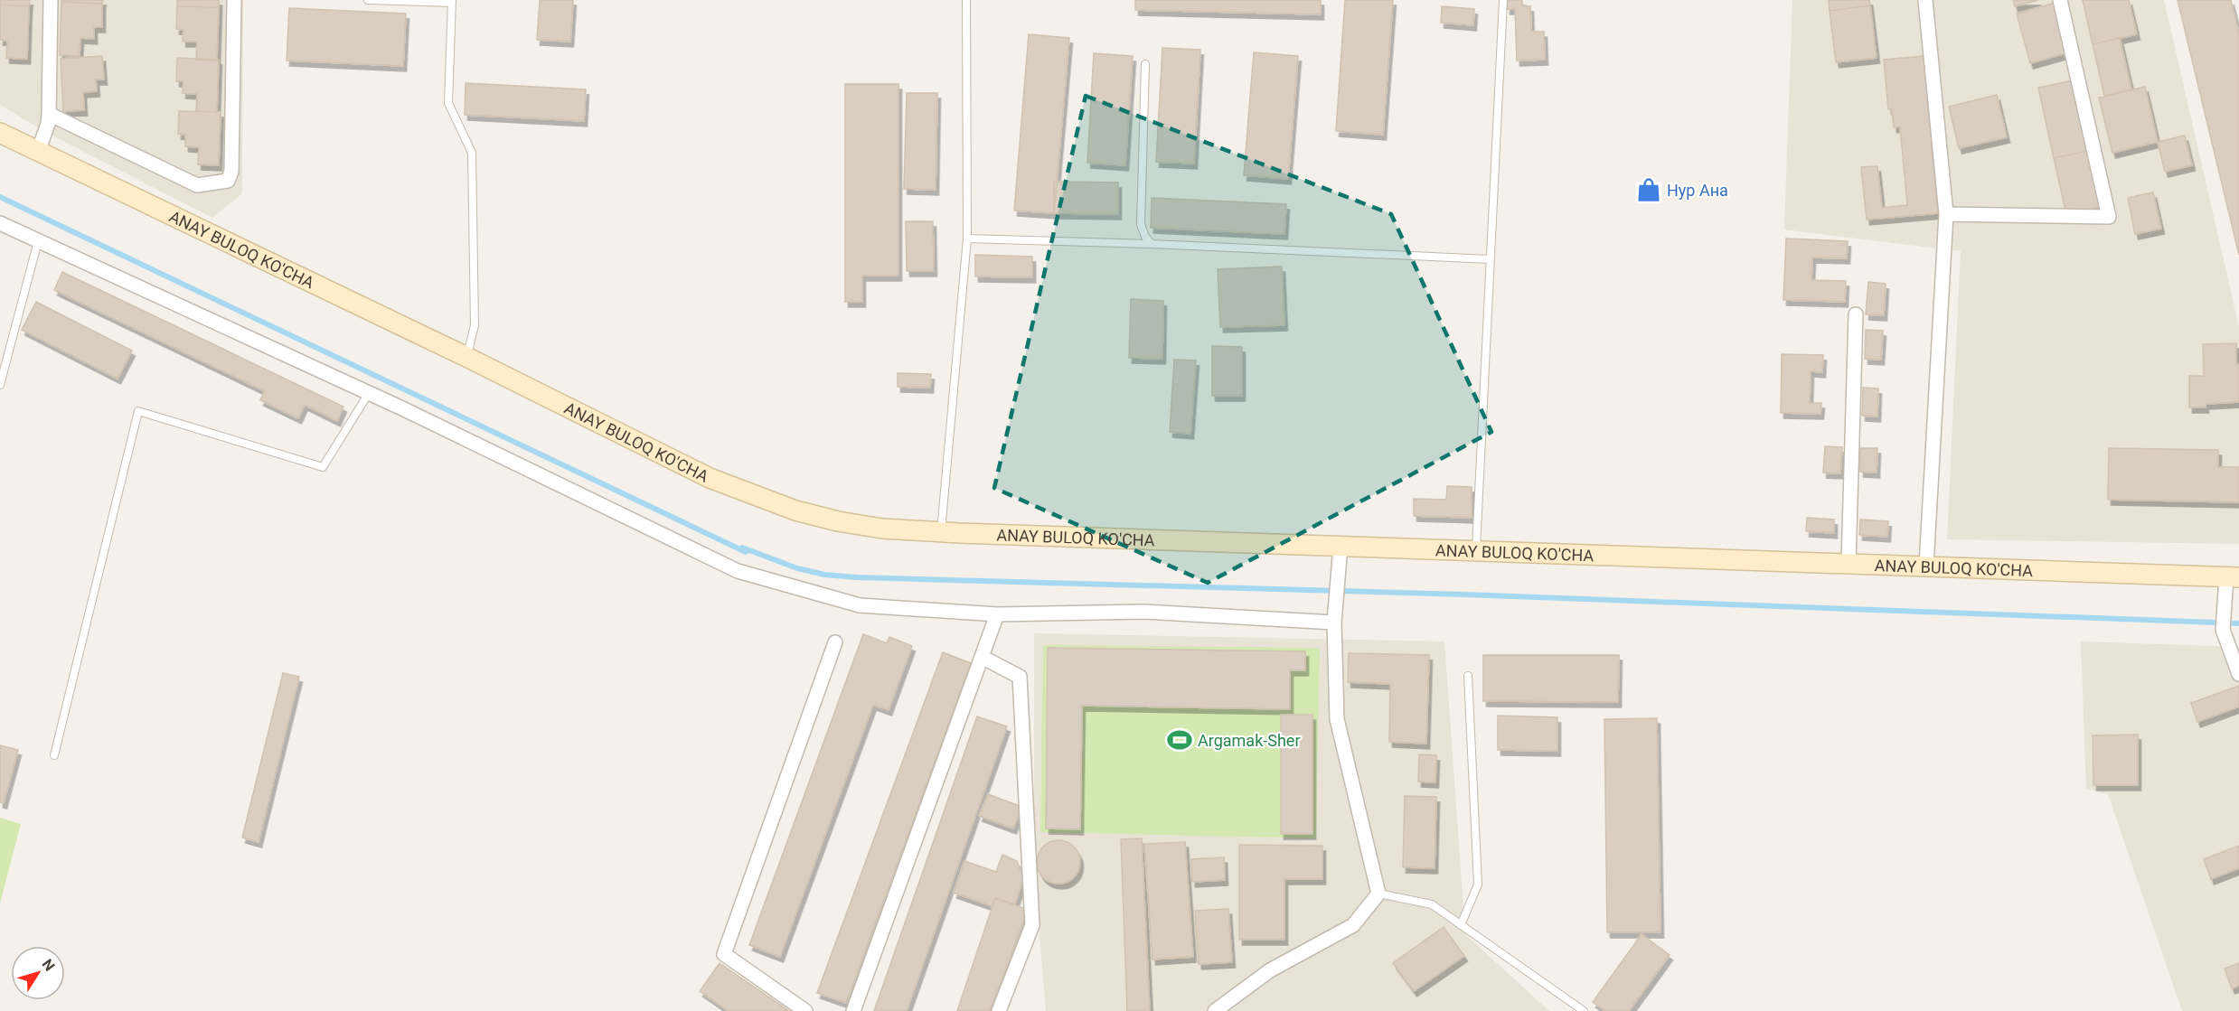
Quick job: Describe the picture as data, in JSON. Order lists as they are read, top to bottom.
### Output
{
  "streets": {
    "main road": ["ANAY BULOQ KO'CHA"]
  },
  "places": {
    "shop": ["Нур Ана"],
    "sports": ["Argamak-Sher"]
  },
  "north": "top right"
}
